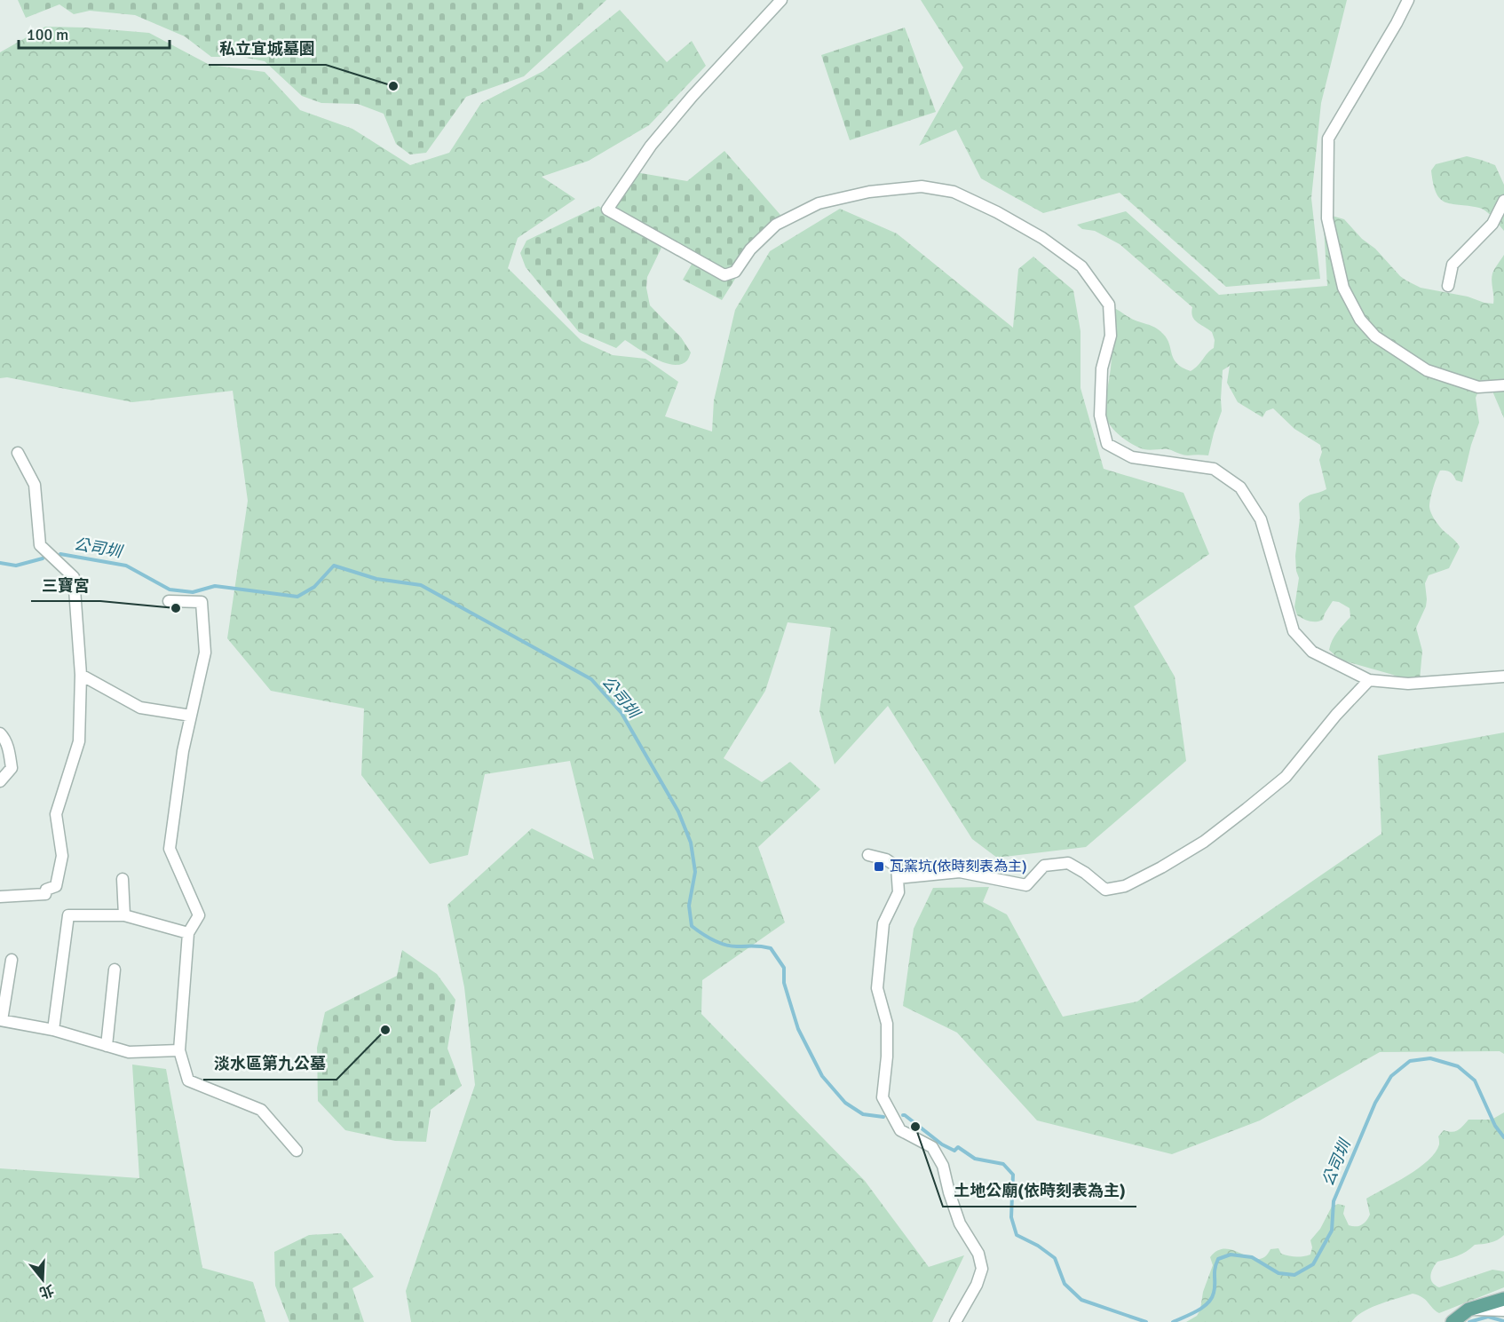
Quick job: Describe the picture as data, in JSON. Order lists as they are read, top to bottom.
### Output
{
  "water": ["公司圳"],
  "places": {
    "other": [
      "私立宜城墓園",
      "三寶宮",
      "淡水區第九公墓",
      "土地公廟(依時刻表為主)"
    ],
    "transit": ["瓦窯坑(依時刻表為主)"]
  },
  "scale_bar": "100 m",
  "north": "bottom"
}
